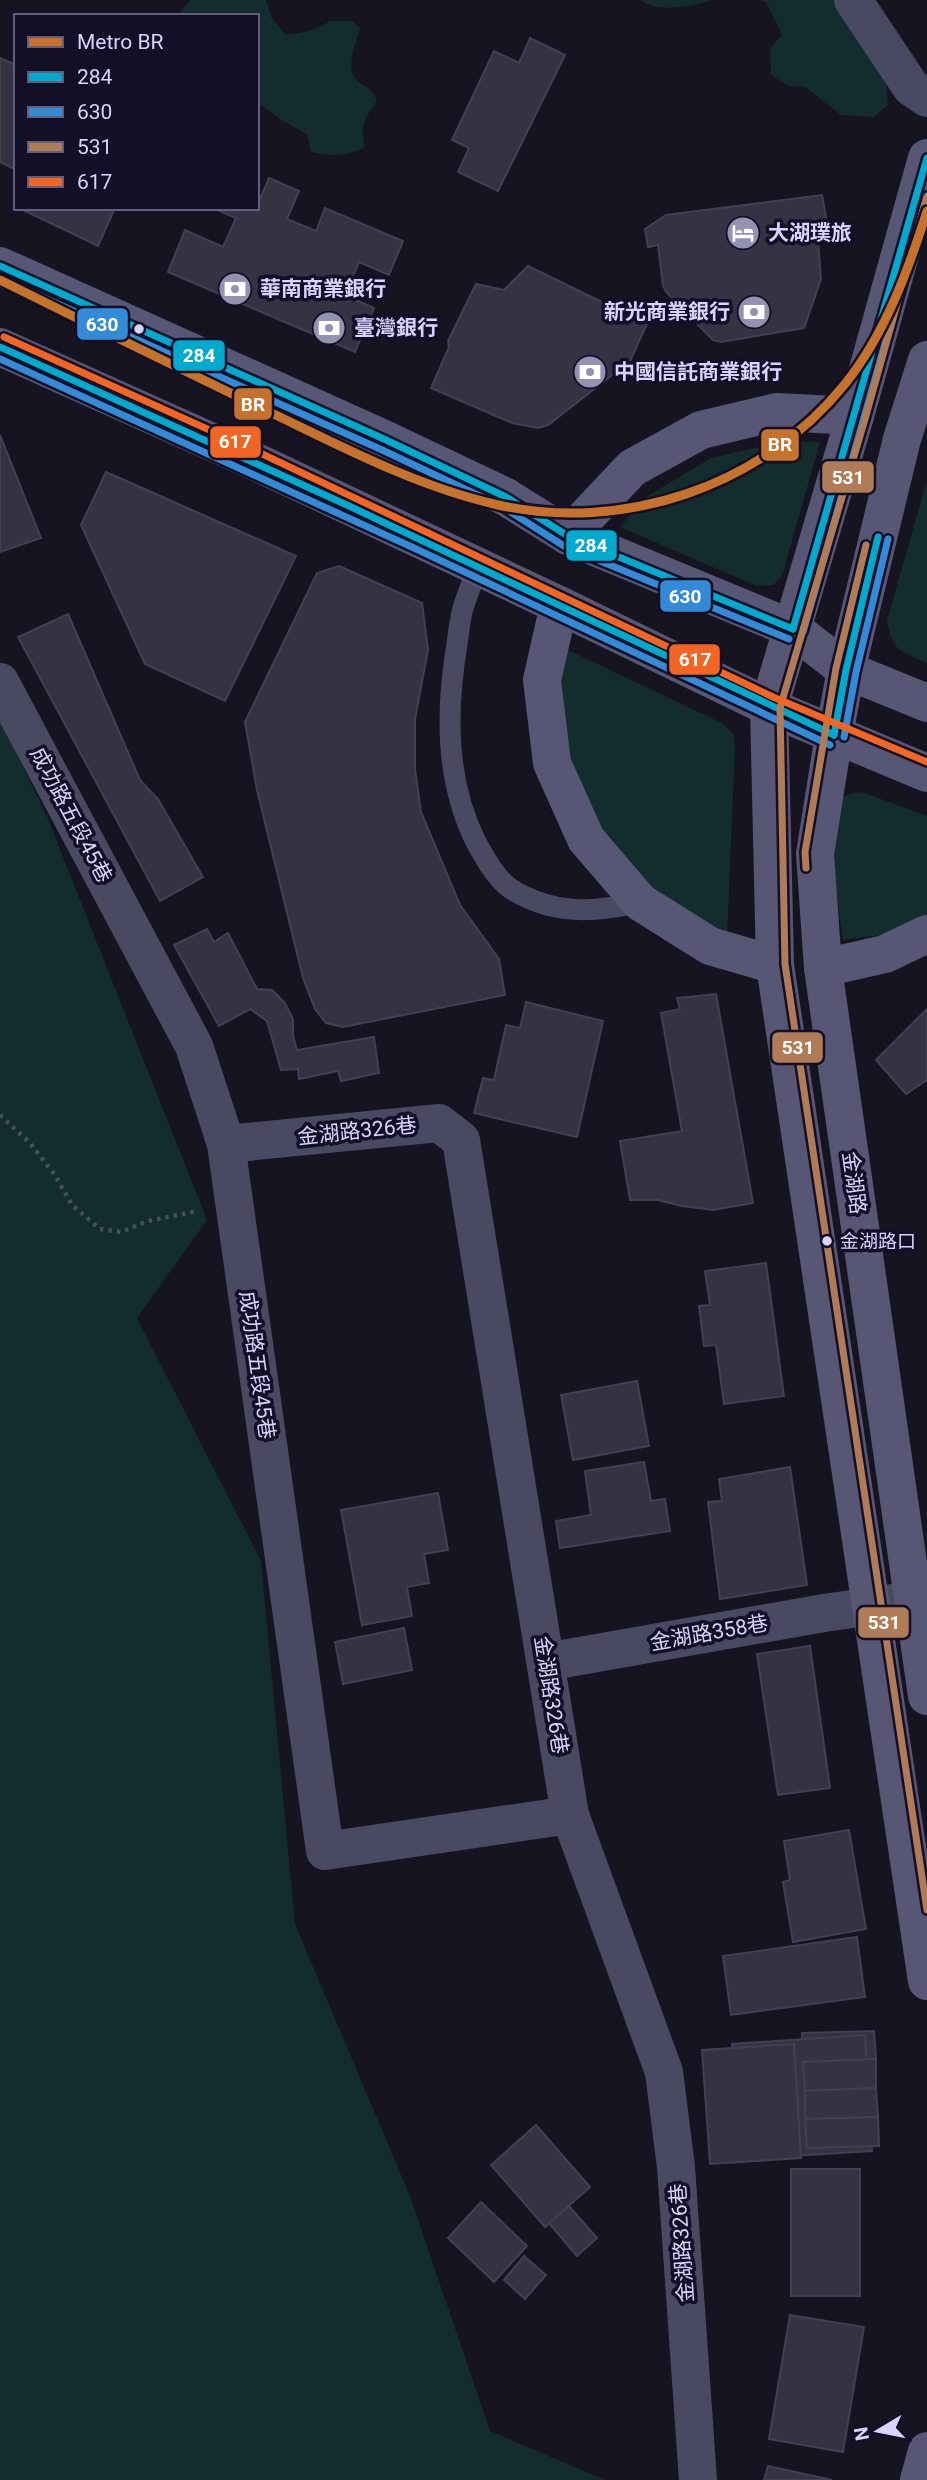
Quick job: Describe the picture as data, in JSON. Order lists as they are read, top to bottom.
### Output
{
  "streets": {
    "main road": ["金湖路"],
    "street": ["成功路五段45巷", "金湖路326巷", "金湖路358巷"]
  },
  "crossings": [
    ["成功路五段45巷", "金湖路326巷"],
    ["金湖路326巷", "金湖路358巷"],
    ["金湖路", "金湖路358巷"]
  ],
  "places": {
    "hotel": ["大湖璞旅"],
    "bank": [
      "華南商業銀行",
      "新光商業銀行",
      "臺灣銀行",
      "中國信託商業銀行"
    ],
    "other": ["金湖路口"]
  },
  "lines": [
    "transit line 284",
    "transit line 630",
    "transit line 531",
    "metro line BR",
    "transit line 617"
  ],
  "legend": [
    "Metro BR",
    "284",
    "630",
    "531",
    "617"
  ],
  "north": "left"
}
